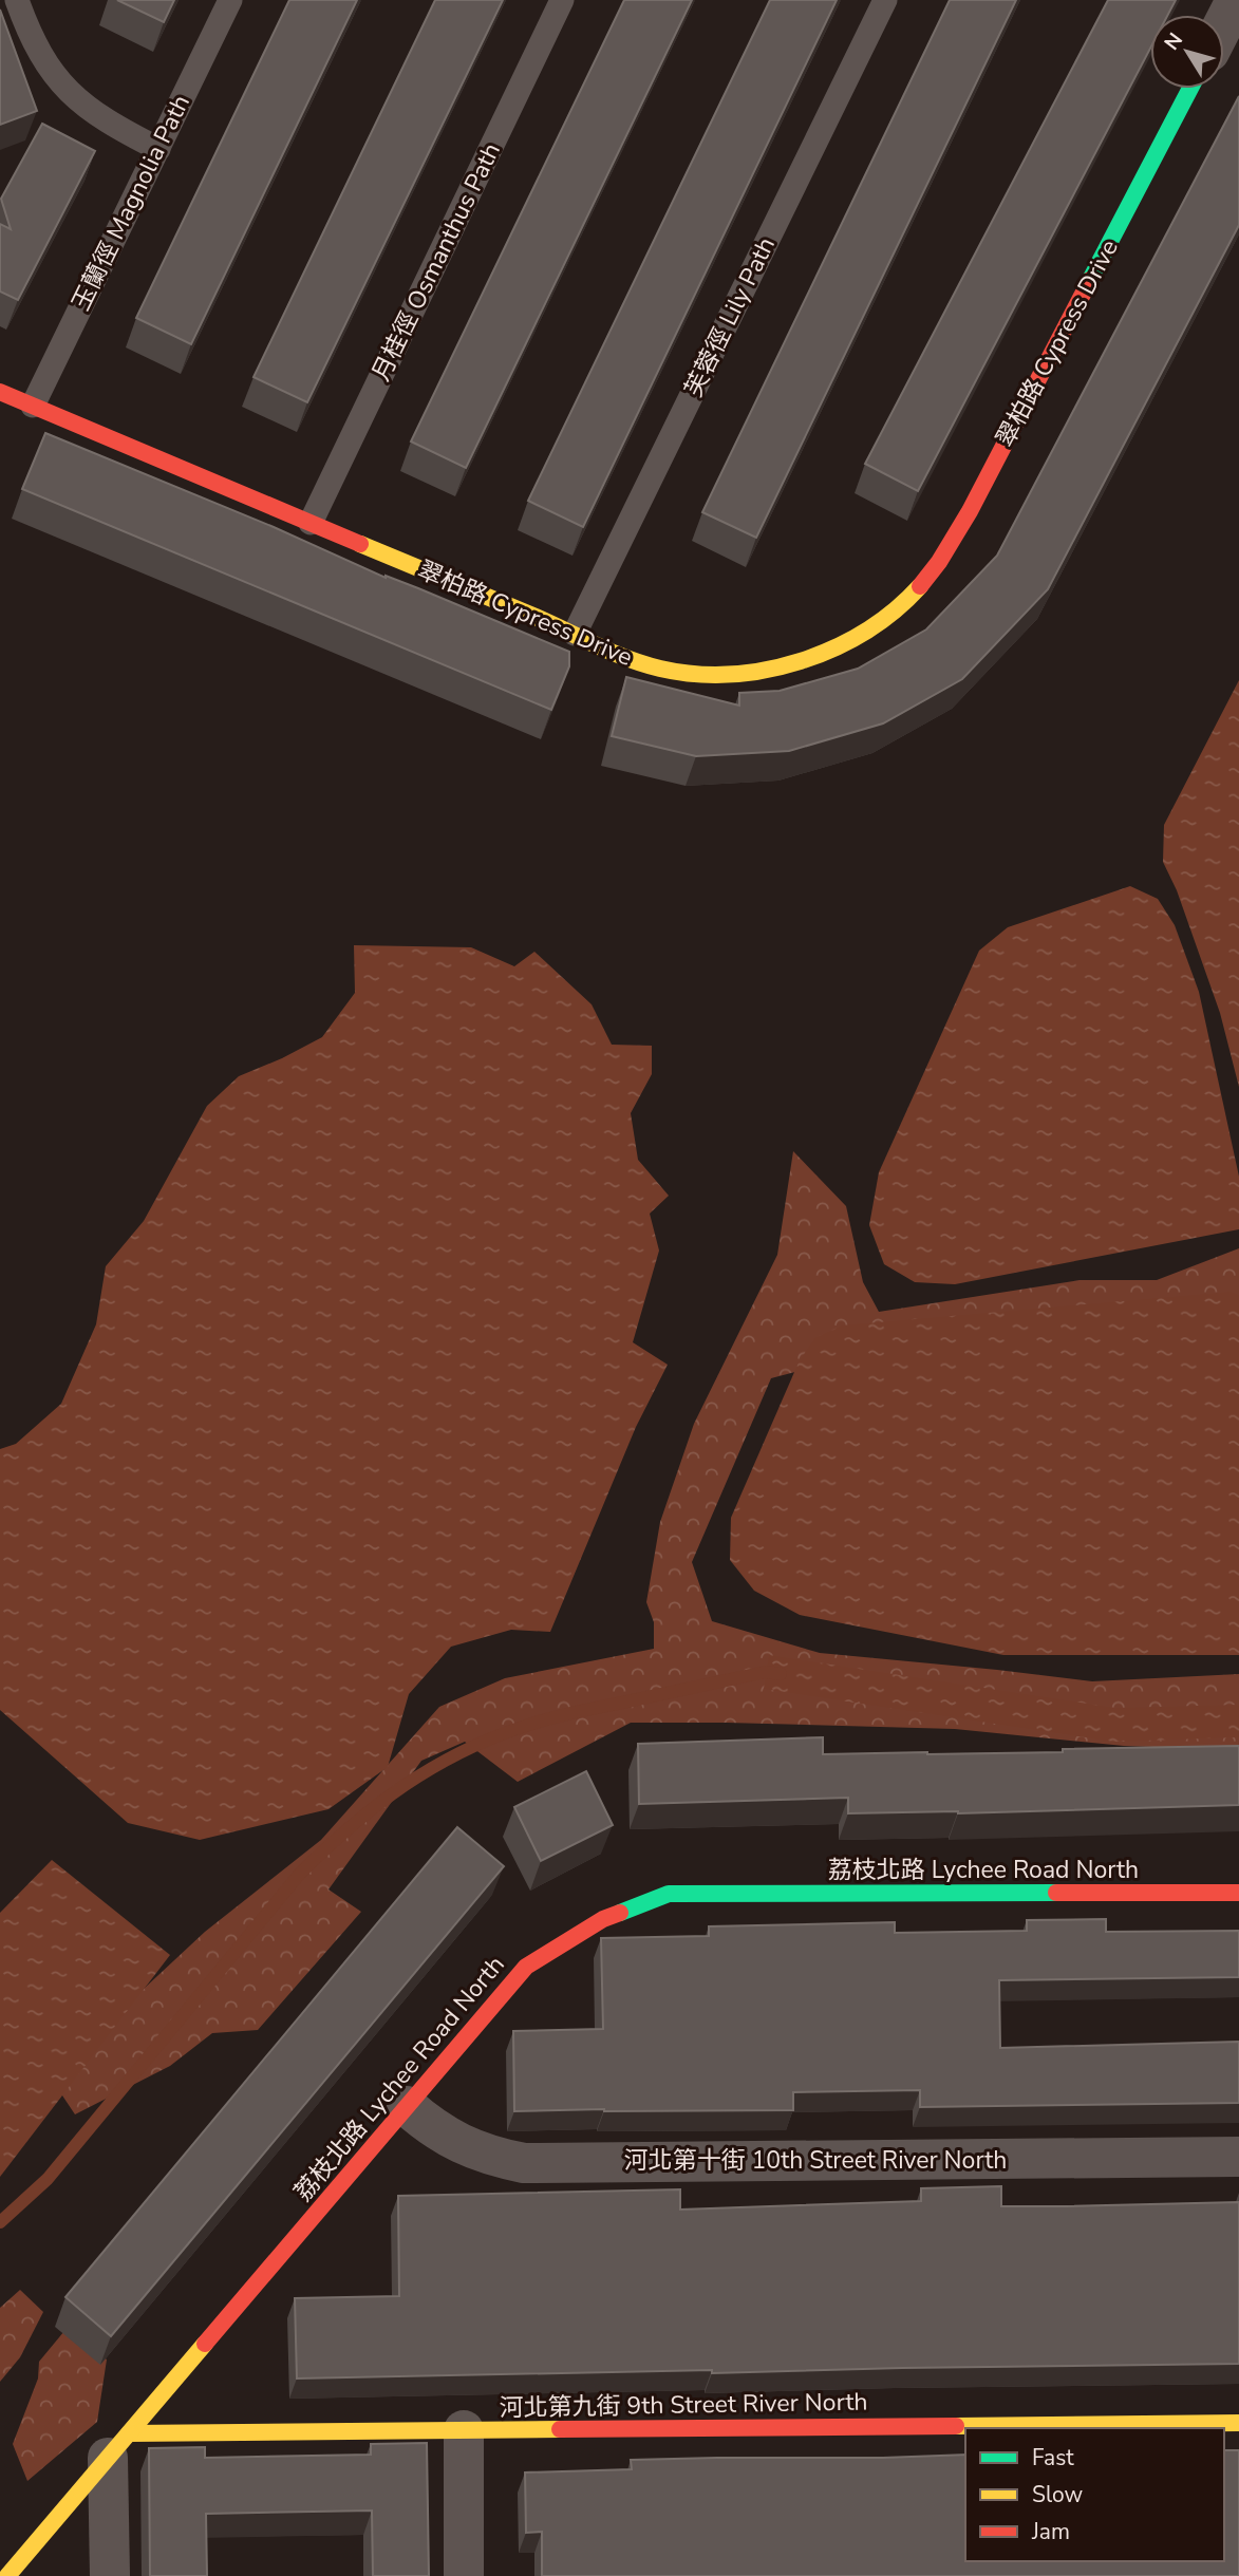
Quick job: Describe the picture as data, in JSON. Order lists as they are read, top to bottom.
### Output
{
  "streets": {
    "street": [
      "翠柏路 Cypress Drive",
      "荔枝北路 Lychee Road North",
      "河北第十街 10th Street River North",
      "河北第九街 9th Street River North"
    ],
    "lane": ["玉蘭徑 Magnolia Path", "月桂徑 Osmanthus Path", "芙蓉徑 Lily Path"]
  },
  "crossings": [
    ["玉蘭徑 Magnolia Path", "翠柏路 Cypress Drive"],
    ["月桂徑 Osmanthus Path", "翠柏路 Cypress Drive"],
    ["芙蓉徑 Lily Path", "翠柏路 Cypress Drive"],
    ["荔枝北路 Lychee Road North", "河北第十街 10th Street River North"],
    ["荔枝北路 Lychee Road North", "河北第九街 9th Street River North"]
  ],
  "legend": ["Fast", "Slow", "Jam"],
  "north": "top left"
}
